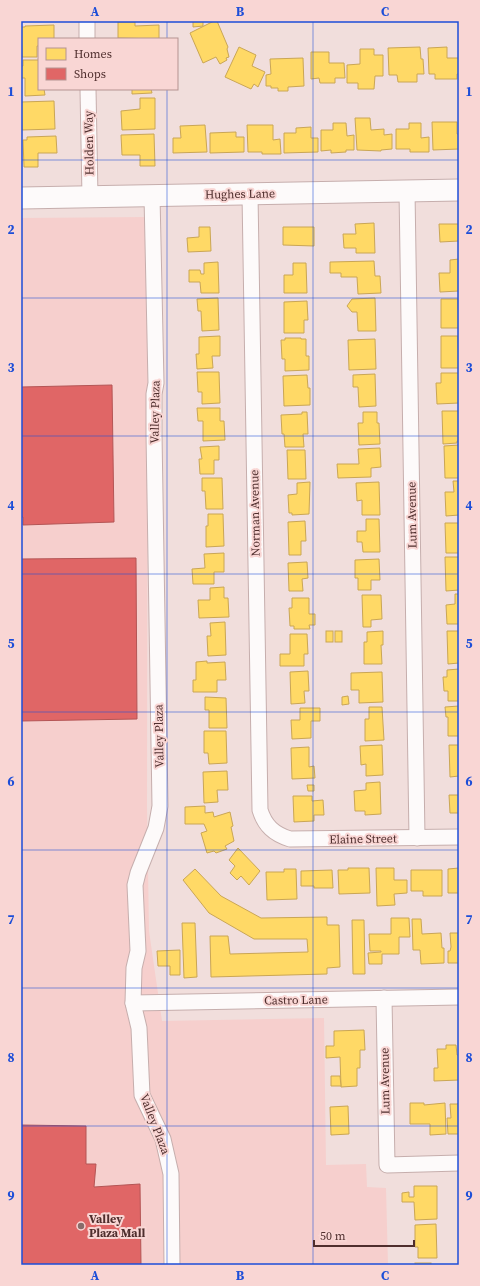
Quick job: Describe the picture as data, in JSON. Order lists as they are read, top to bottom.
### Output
{
  "streets": {
    "street": [
      "Holden Way",
      "Hughes Lane",
      "Valley Plaza",
      "Norman Avenue",
      "Lum Avenue",
      "Elaine Street",
      "Castro Lane"
    ]
  },
  "crossings": [
    ["Holden Way", "Hughes Lane"],
    ["Hughes Lane", "Valley Plaza"],
    ["Hughes Lane", "Norman Avenue"],
    ["Hughes Lane", "Lum Avenue"],
    ["Valley Plaza", "Castro Lane"],
    ["Norman Avenue", "Elaine Street"],
    ["Lum Avenue", "Elaine Street"],
    ["Lum Avenue", "Castro Lane"]
  ],
  "places": ["Valley Plaza Mall"],
  "legend": ["Homes", "Shops"],
  "scale_bar": "50 m",
  "grid": {
    "columns": ["A", "B", "C"],
    "rows": [
      "1",
      "2",
      "3",
      "4",
      "5",
      "6",
      "7",
      "8",
      "9"
    ]
  }
}
